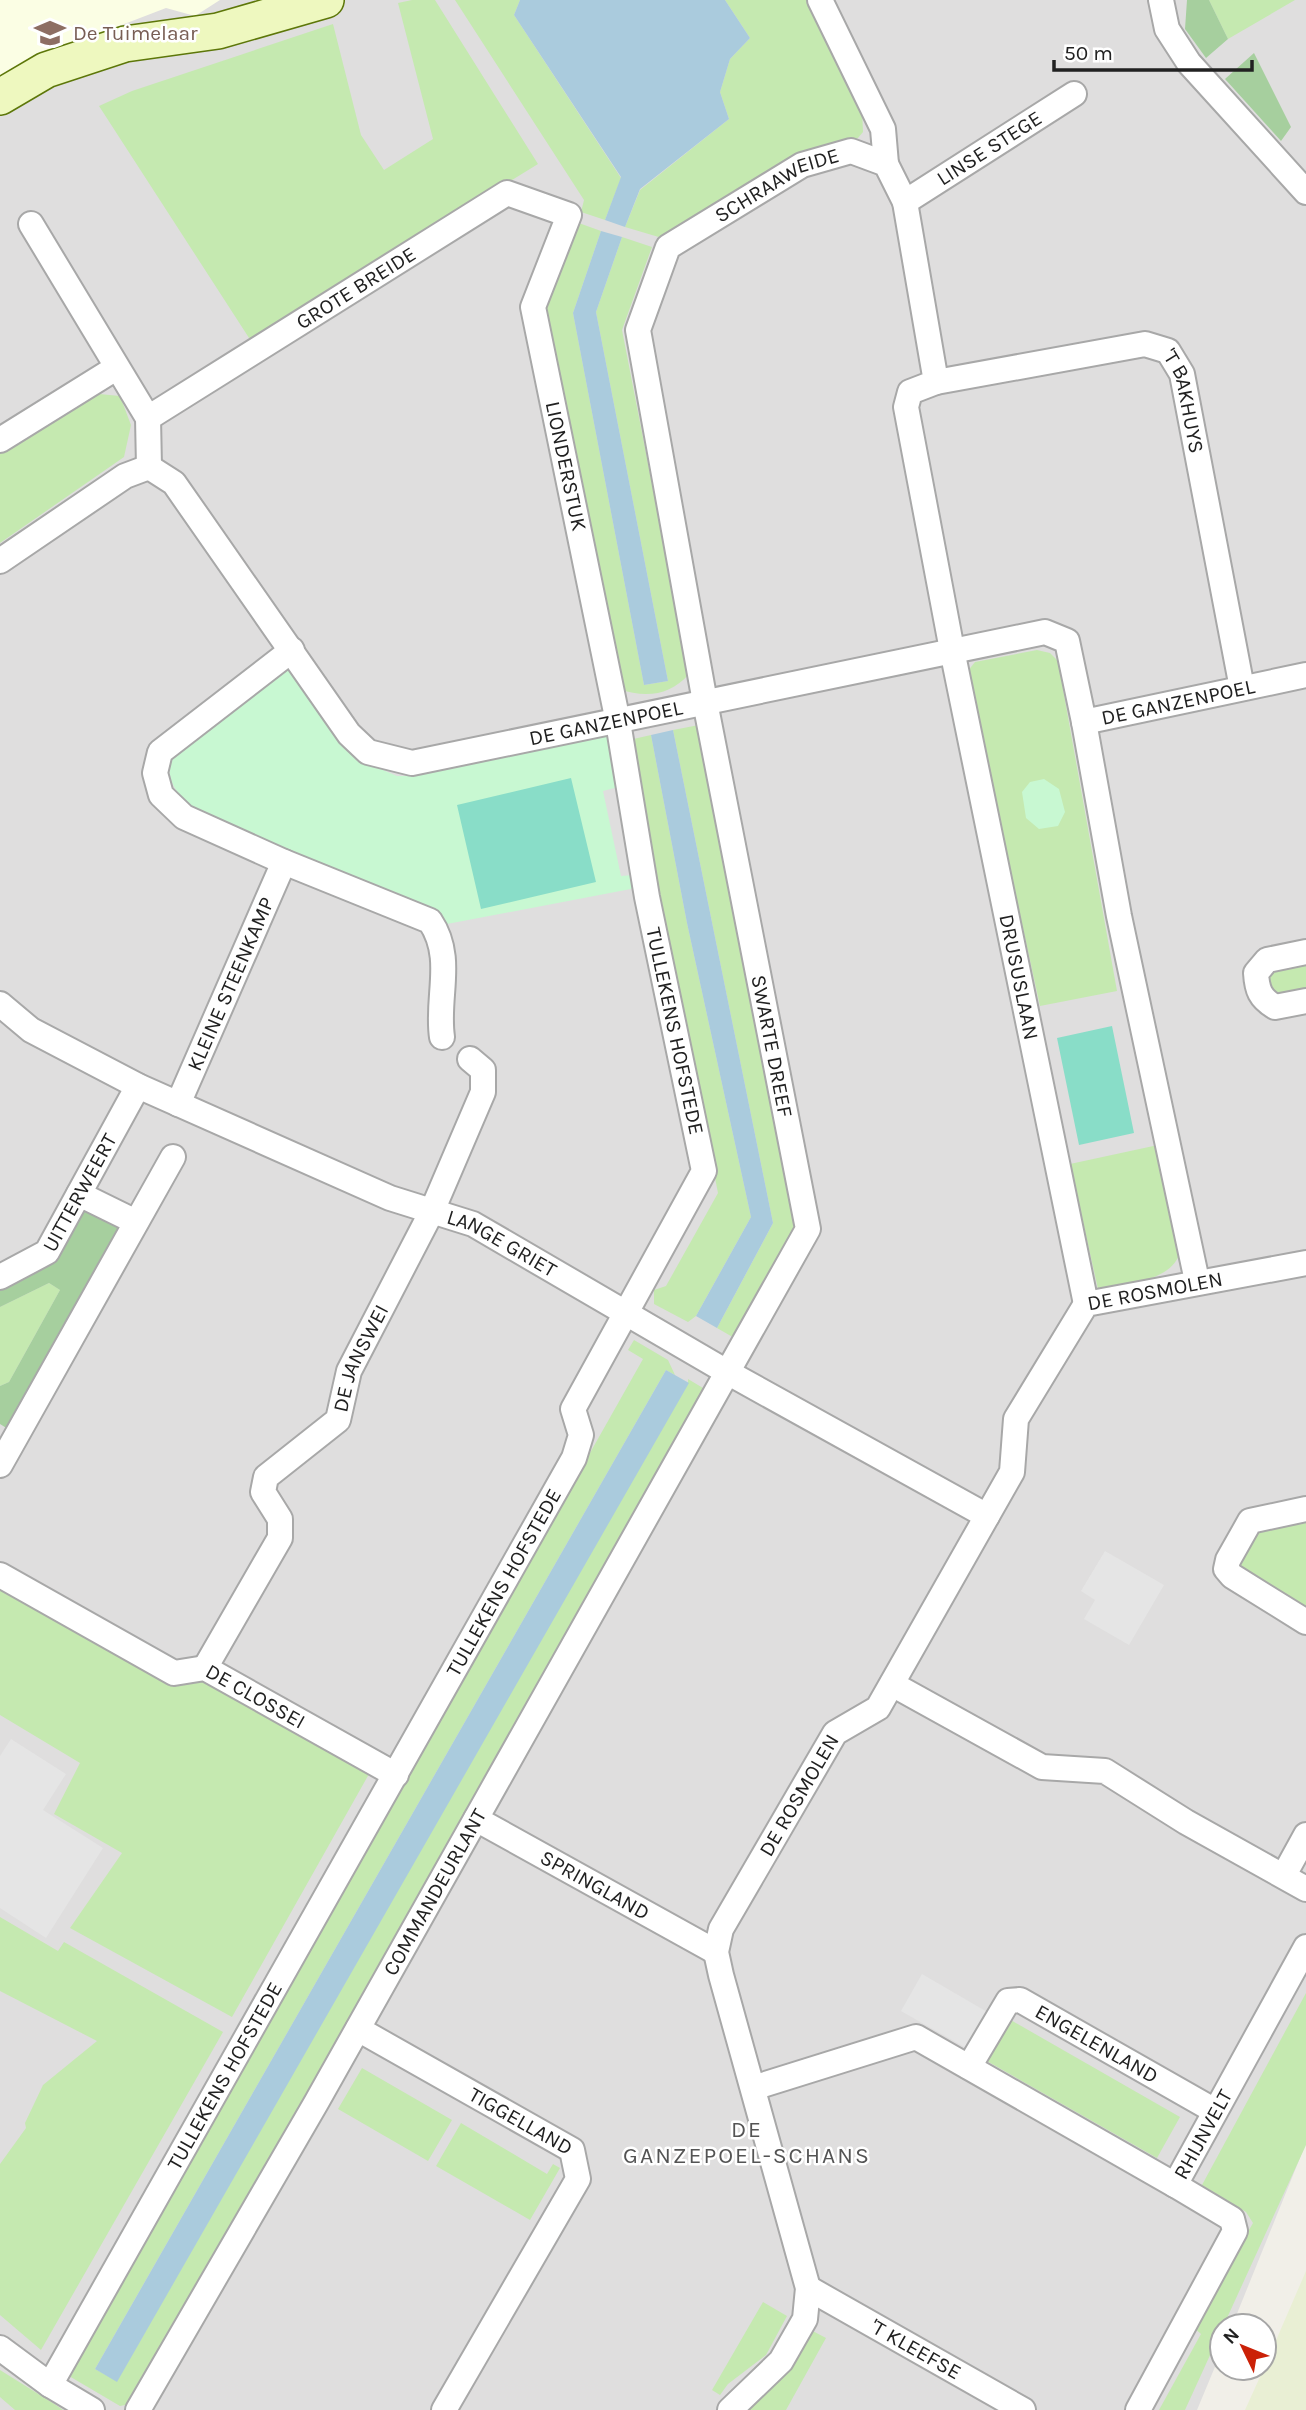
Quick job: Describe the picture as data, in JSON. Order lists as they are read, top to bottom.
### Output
{
  "streets": {
    "street": [
      "LINSE STEGE",
      "SCHRAAWEIDE",
      "GROTE BREIDE",
      "'T BAKHUYS",
      "LIONDERSTUK",
      "DE GANZENPOEL",
      "DRUSUSLAAN",
      "KLEINE STEENKAMP",
      "TULLEKENS HOFSTEDE",
      "SWARTE DREEF",
      "UITTERWEERT",
      "LANGE GRIET",
      "DE ROSMOLEN",
      "DE JANSWEI",
      "DE CLOSSEI",
      "SPRINGLAND",
      "COMMANDEURLANT",
      "ENGELENLAND",
      "TIGGELLAND",
      "RHIJNVELT",
      "'T KLEEFSE"
    ]
  },
  "crossings": [
    ["SCHRAAWEIDE", "DE GANZENPOEL"],
    ["SCHRAAWEIDE", "SWARTE DREEF"],
    ["GROTE BREIDE", "LIONDERSTUK"],
    ["'T BAKHUYS", "DE GANZENPOEL"],
    ["LIONDERSTUK", "DE GANZENPOEL"],
    ["LIONDERSTUK", "TULLEKENS HOFSTEDE"],
    ["DE GANZENPOEL", "DRUSUSLAAN"],
    ["DE GANZENPOEL", "TULLEKENS HOFSTEDE"],
    ["DE GANZENPOEL", "SWARTE DREEF"],
    ["DRUSUSLAAN", "DE ROSMOLEN"],
    ["KLEINE STEENKAMP", "LANGE GRIET"],
    ["TULLEKENS HOFSTEDE", "LANGE GRIET"],
    ["TULLEKENS HOFSTEDE", "DE CLOSSEI"],
    ["SWARTE DREEF", "LANGE GRIET"],
    ["SWARTE DREEF", "COMMANDEURLANT"],
    ["UITTERWEERT", "LANGE GRIET"],
    ["LANGE GRIET", "DE ROSMOLEN"],
    ["LANGE GRIET", "DE JANSWEI"],
    ["LANGE GRIET", "COMMANDEURLANT"],
    ["DE ROSMOLEN", "SPRINGLAND"],
    ["DE JANSWEI", "DE CLOSSEI"],
    ["SPRINGLAND", "COMMANDEURLANT"],
    ["COMMANDEURLANT", "TIGGELLAND"],
    ["ENGELENLAND", "RHIJNVELT"]
  ],
  "districts": ["DE GANZEPOEL-SCHANS"],
  "places": {
    "school or university": ["De Tuimelaar"]
  },
  "scale_bar": "50 m",
  "north": "top left"
}
